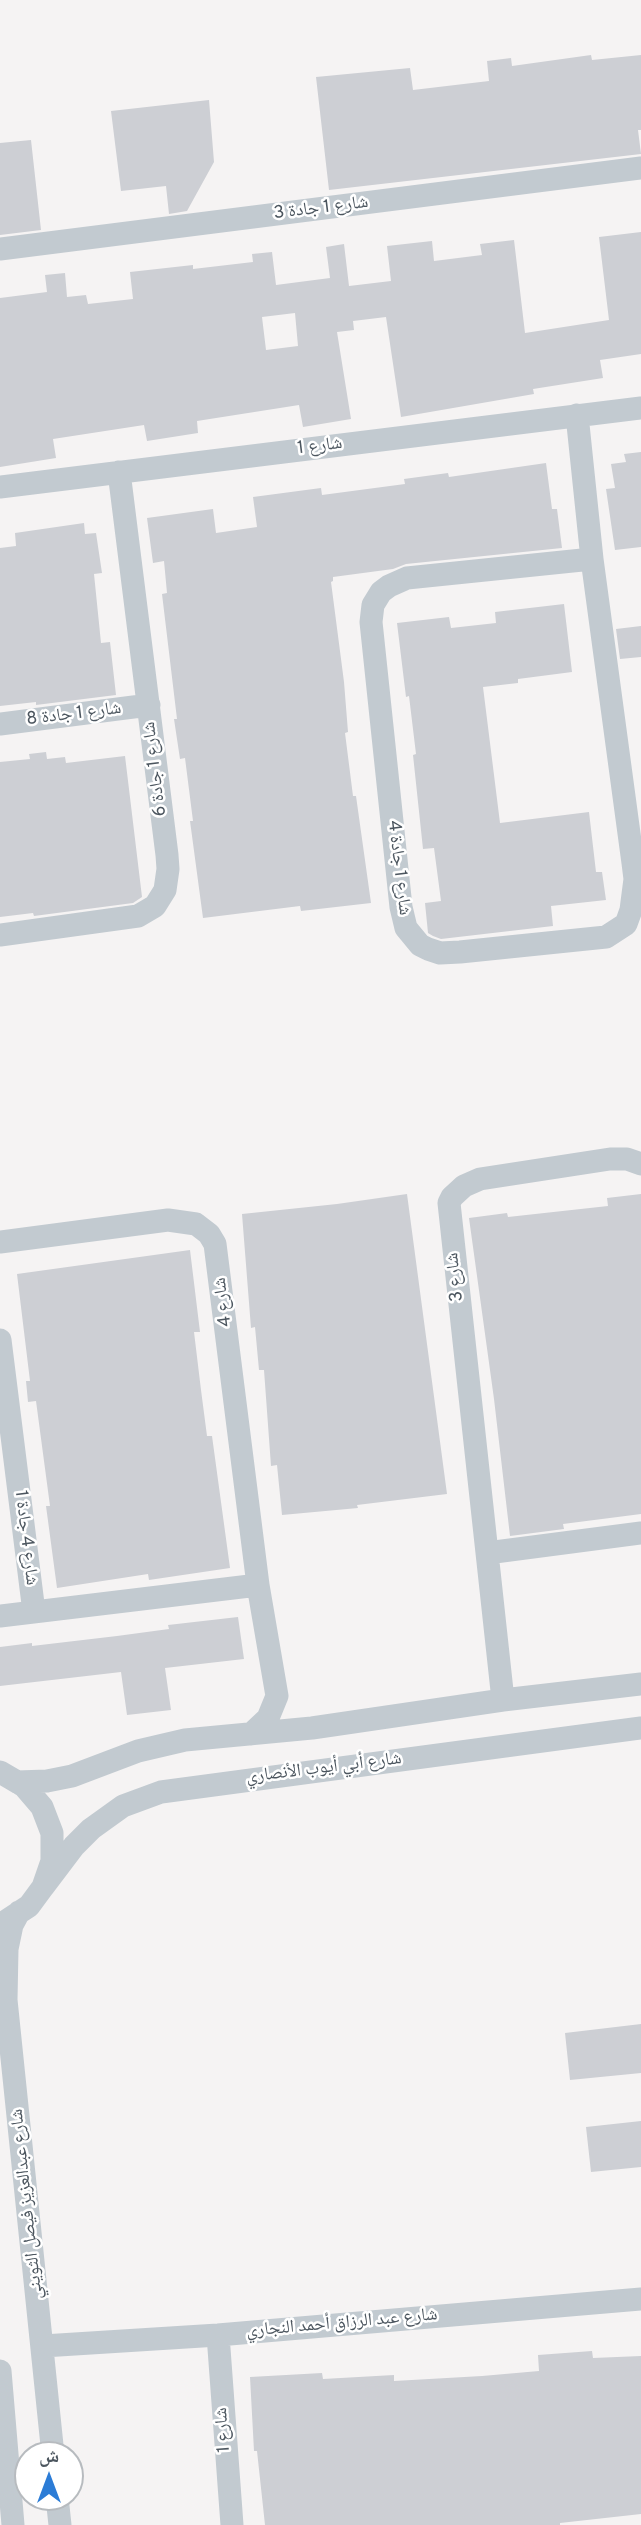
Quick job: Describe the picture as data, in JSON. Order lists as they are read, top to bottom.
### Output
{
  "streets": {
    "street": [
      "شارع 1 جادة 3",
      "شارع 1",
      "شارع 1 جادة 8",
      "شارع 1 جادة 6",
      "شارع 1 جادة 4",
      "شارع 3",
      "شارع 4",
      "شارع 4 جادة 1",
      "شارع أبي أيوب الأنصاري",
      "شارع عبدالعزيز فيصل الثويني",
      "شارع عبد الرزاق أحمد النجاري"
    ]
  },
  "crossings": [
    ["شارع 1", "شارع 1 جادة 6"],
    ["شارع 1", "شارع 1 جادة 4"],
    ["شارع 1", "شارع عبد الرزاق أحمد النجاري"],
    ["شارع 1 جادة 8", "شارع 1 جادة 6"],
    ["شارع أبي أيوب الأنصاري", "شارع عبدالعزيز فيصل الثويني"],
    ["شارع عبدالعزيز فيصل الثويني", "شارع عبد الرزاق أحمد النجاري"]
  ],
  "north": "top"
}
